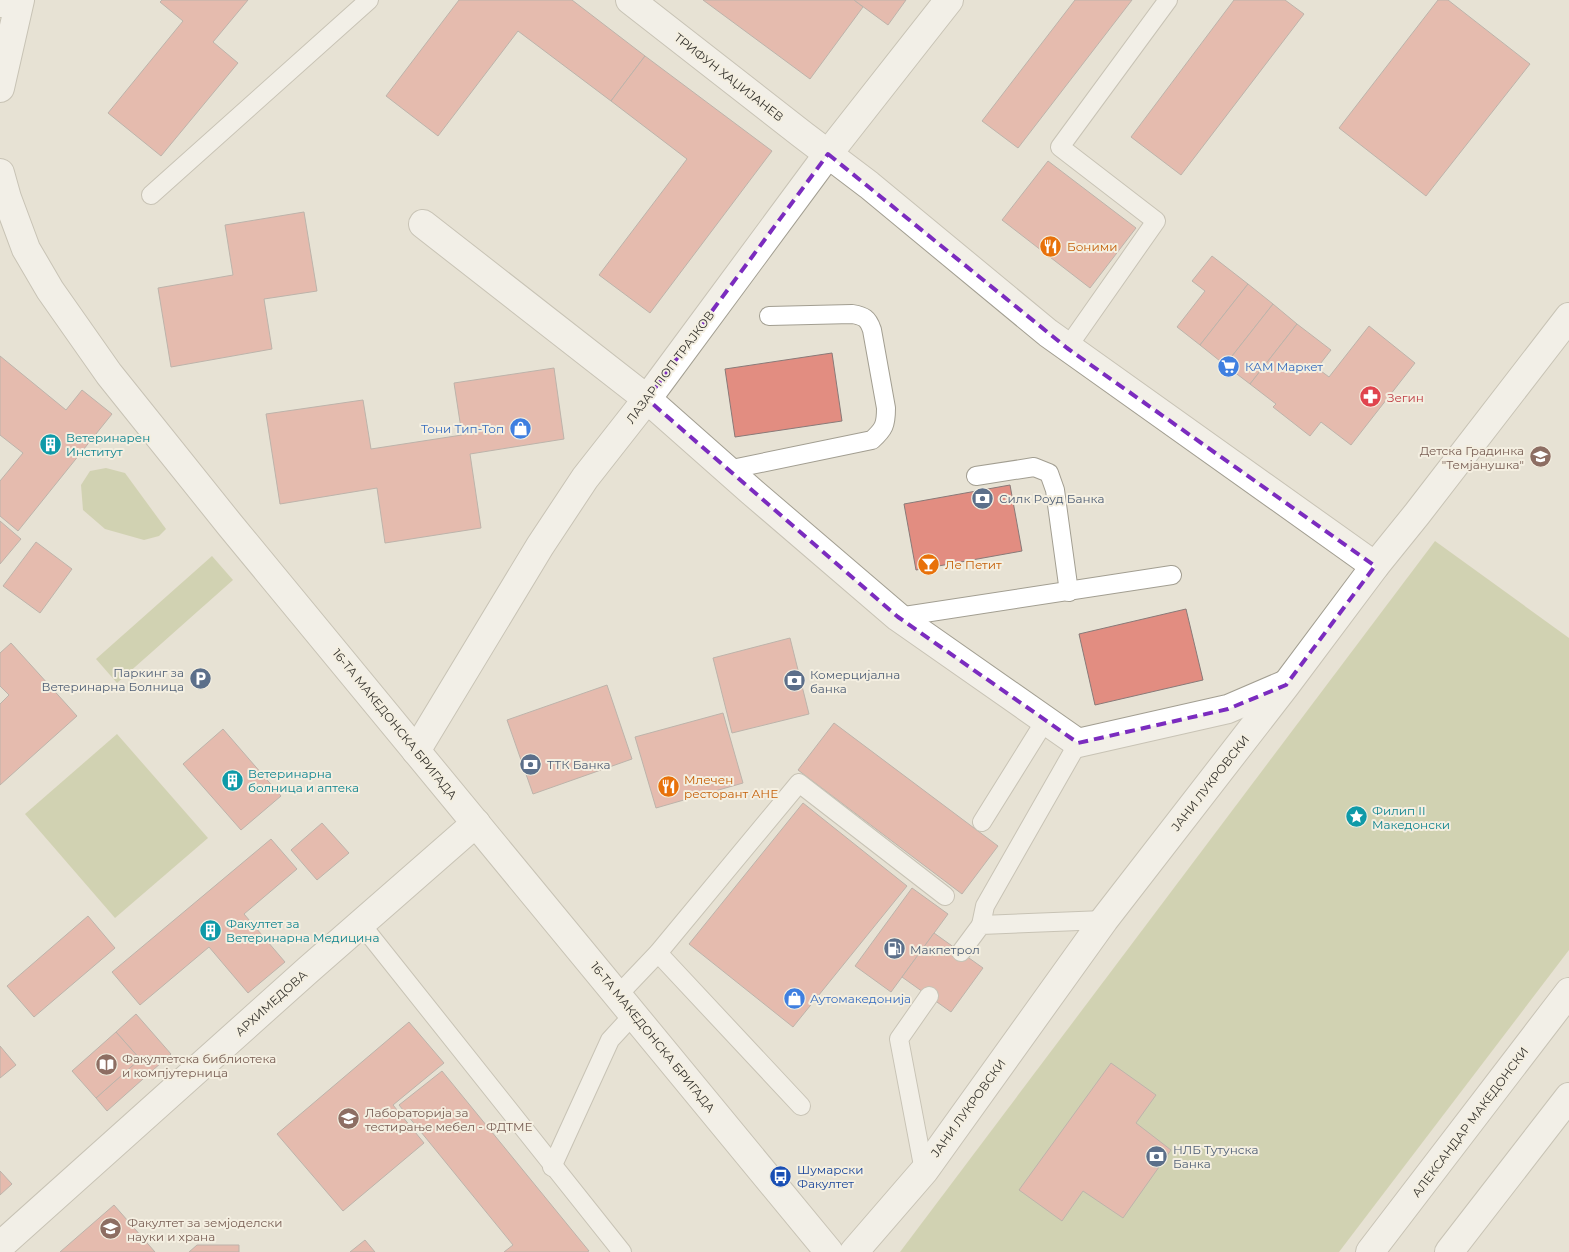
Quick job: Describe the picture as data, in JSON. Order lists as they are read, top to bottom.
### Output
{
  "streets": {
    "street": [
      "ТРИФУН ХАЏИЈАНЕВ",
      "ЛАЗАР ПОП ТРАЈКОВ",
      "16-ТА МАКЕДОНСКА БРИГАДА",
      "ЈАНИ ЛУКРОВСКИ",
      "АРХИМЕДОВА",
      "АЛЕКСАНДАР МАКЕДОНСКИ"
    ]
  },
  "crossings": [
    ["ТРИФУН ХАЏИЈАНЕВ", "ЛАЗАР ПОП ТРАЈКОВ"],
    ["ТРИФУН ХАЏИЈАНЕВ", "ЈАНИ ЛУКРОВСКИ"],
    ["ЛАЗАР ПОП ТРАЈКОВ", "16-ТА МАКЕДОНСКА БРИГАДА"],
    ["16-ТА МАКЕДОНСКА БРИГАДА", "АРХИМЕДОВА"]
  ],
  "places": {
    "restaurant": ["Боними", "Млечен ресторант АНЕ"],
    "supermarket": ["КАМ Маркет"],
    "pharmacy": ["Зегин"],
    "shop": ["Тони Тип-Топ", "Аутомакедонија"],
    "building": ["Ветеринарен Институт", "Ветеринарна болница и аптека", "Факултет за Ветеринарна Медицина"],
    "school or university": ["Детска Градинка \"Темјанушка\"", "Лабораторија за тестирање мебел - ФДТМЕ", "Факултет за земјоделски науки и храна"],
    "bank": [
      "Силк Роуд Банка",
      "Комерцијална банка",
      "ТТК Банка",
      "НЛБ Тутунска Банка"
    ],
    "bar": ["Ле Петит"],
    "parking": ["Паркинг за Ветеринарна Болница"],
    "place": ["Филип II Македонски"],
    "fuel station": ["Макпетрол"],
    "library": ["Факултетска библиотека и компјутерница"],
    "bus stop": ["Шумарски Факултет"]
  }
}
